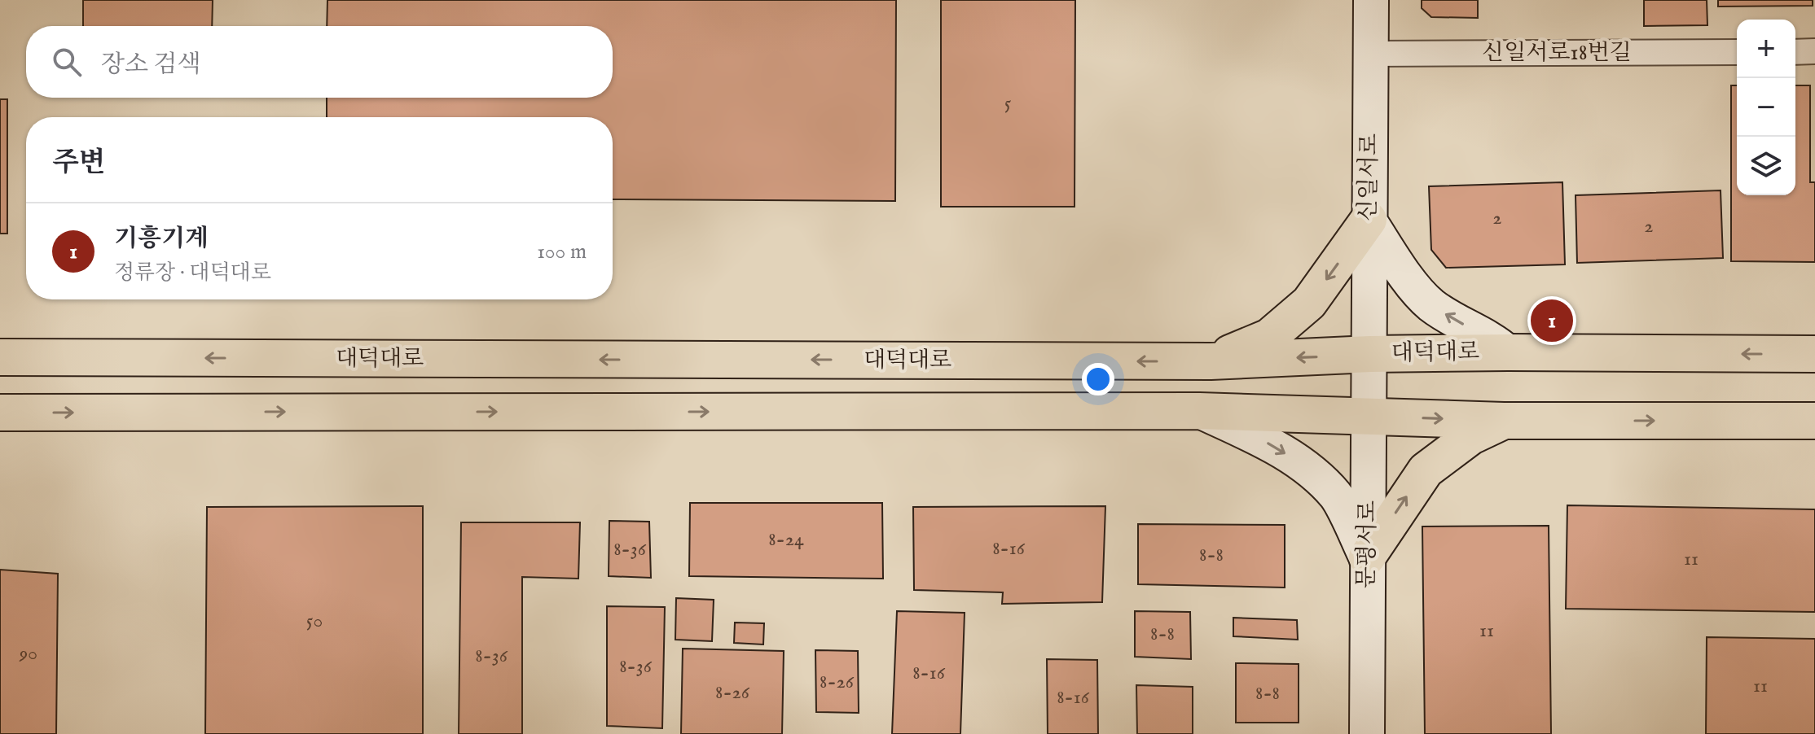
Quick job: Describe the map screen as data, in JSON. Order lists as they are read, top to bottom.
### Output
{
  "streets": {
    "main road": ["신일서로", "대덕대로", "문평서로"],
    "street": ["신일서로18번길"]
  },
  "crossings": [
    ["신일서로18번길", "신일서로"],
    ["신일서로", "대덕대로"],
    ["신일서로", "문평서로"],
    ["대덕대로", "문평서로"]
  ],
  "house_numbers": [
    "5",
    "2",
    "2",
    "8-24",
    "8-16",
    "8-36",
    "8-8",
    "11",
    "50",
    "11",
    "8-8",
    "90",
    "8-36",
    "8-36",
    "8-16",
    "8-26",
    "11",
    "8-26",
    "8-8",
    "8-16"
  ],
  "page": {
    "map_buttons": ["+", "−"],
    "search": "장소 검색",
    "heading": "주변",
    "list": [
      {
        "mark": "1",
        "name": "기흥기계",
        "note": "정류장 · 대덕대로",
        "value": "100 m"
      }
    ],
    "pins": "1"
  }
}
